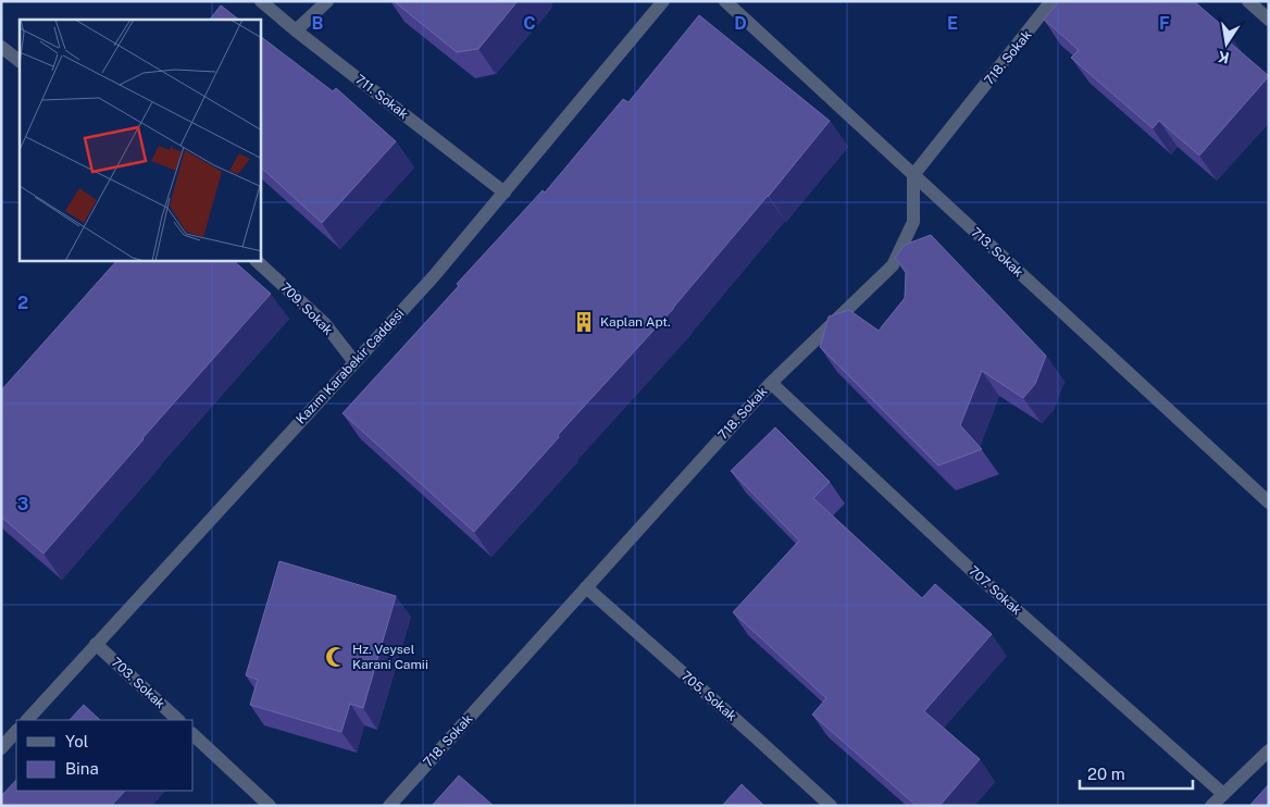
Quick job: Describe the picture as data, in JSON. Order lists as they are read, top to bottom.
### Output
{
  "streets": {
    "street": [
      "718. Sokak",
      "711. Sokak",
      "713. Sokak",
      "709. Sokak",
      "Kazım Karabekir Caddesi",
      "707. Sokak",
      "703. Sokak",
      "705. Sokak"
    ]
  },
  "crossings": [
    ["718. Sokak", "713. Sokak"],
    ["718. Sokak", "707. Sokak"],
    ["718. Sokak", "705. Sokak"],
    ["711. Sokak", "Kazım Karabekir Caddesi"],
    ["709. Sokak", "Kazım Karabekir Caddesi"],
    ["Kazım Karabekir Caddesi", "703. Sokak"]
  ],
  "places": {
    "building": ["Kaplan Apt."],
    "mosque": ["Hz. Veysel Karani Camii"]
  },
  "legend": ["Yol", "Bina"],
  "scale_bar": "20 m",
  "north": "bottom",
  "grid": {
    "columns": [
      "B",
      "C",
      "D",
      "E",
      "F"
    ],
    "rows": ["2", "3"]
  }
}
